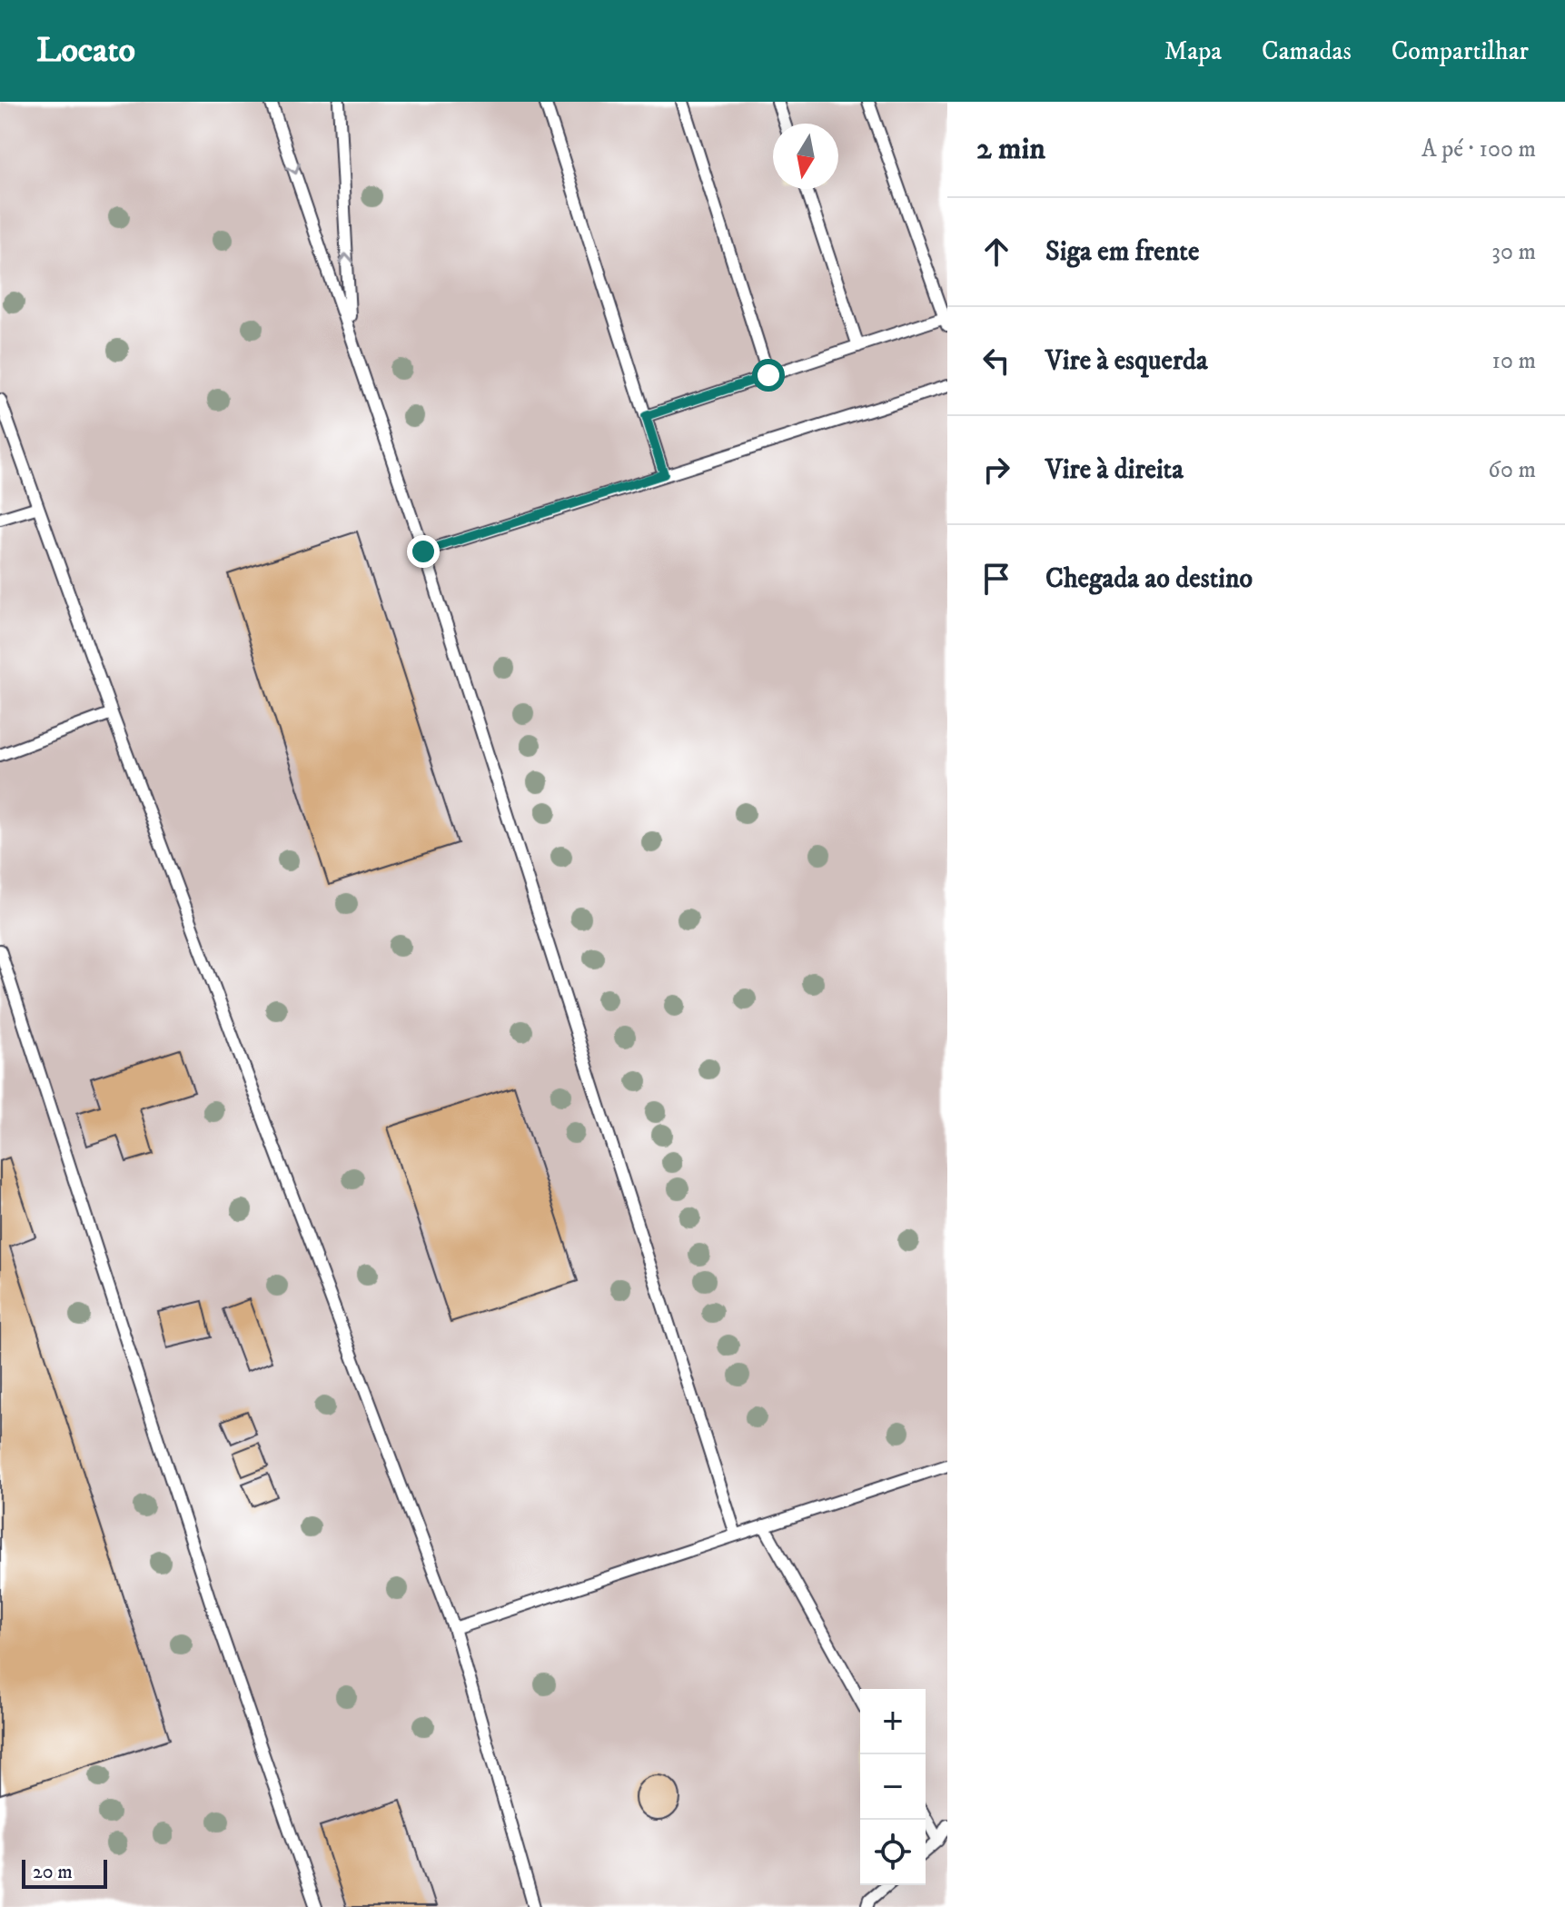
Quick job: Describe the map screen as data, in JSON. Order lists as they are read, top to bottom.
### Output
{
  "scale_bar": "20 m",
  "north": "bottom",
  "page": {
    "header": "Locato",
    "nav": ["Mapa", "Camadas", "Compartilhar"],
    "heading": ["2 min", "A pé · 100 m"],
    "list": [
      ["Siga em frente", "30 m"],
      ["Vire à esquerda", "10 m"],
      ["Vire à direita", "60 m"],
      "Chegada ao destino"
    ],
    "map_buttons": ["+", "−"],
    "scale": "20 m"
  }
}
